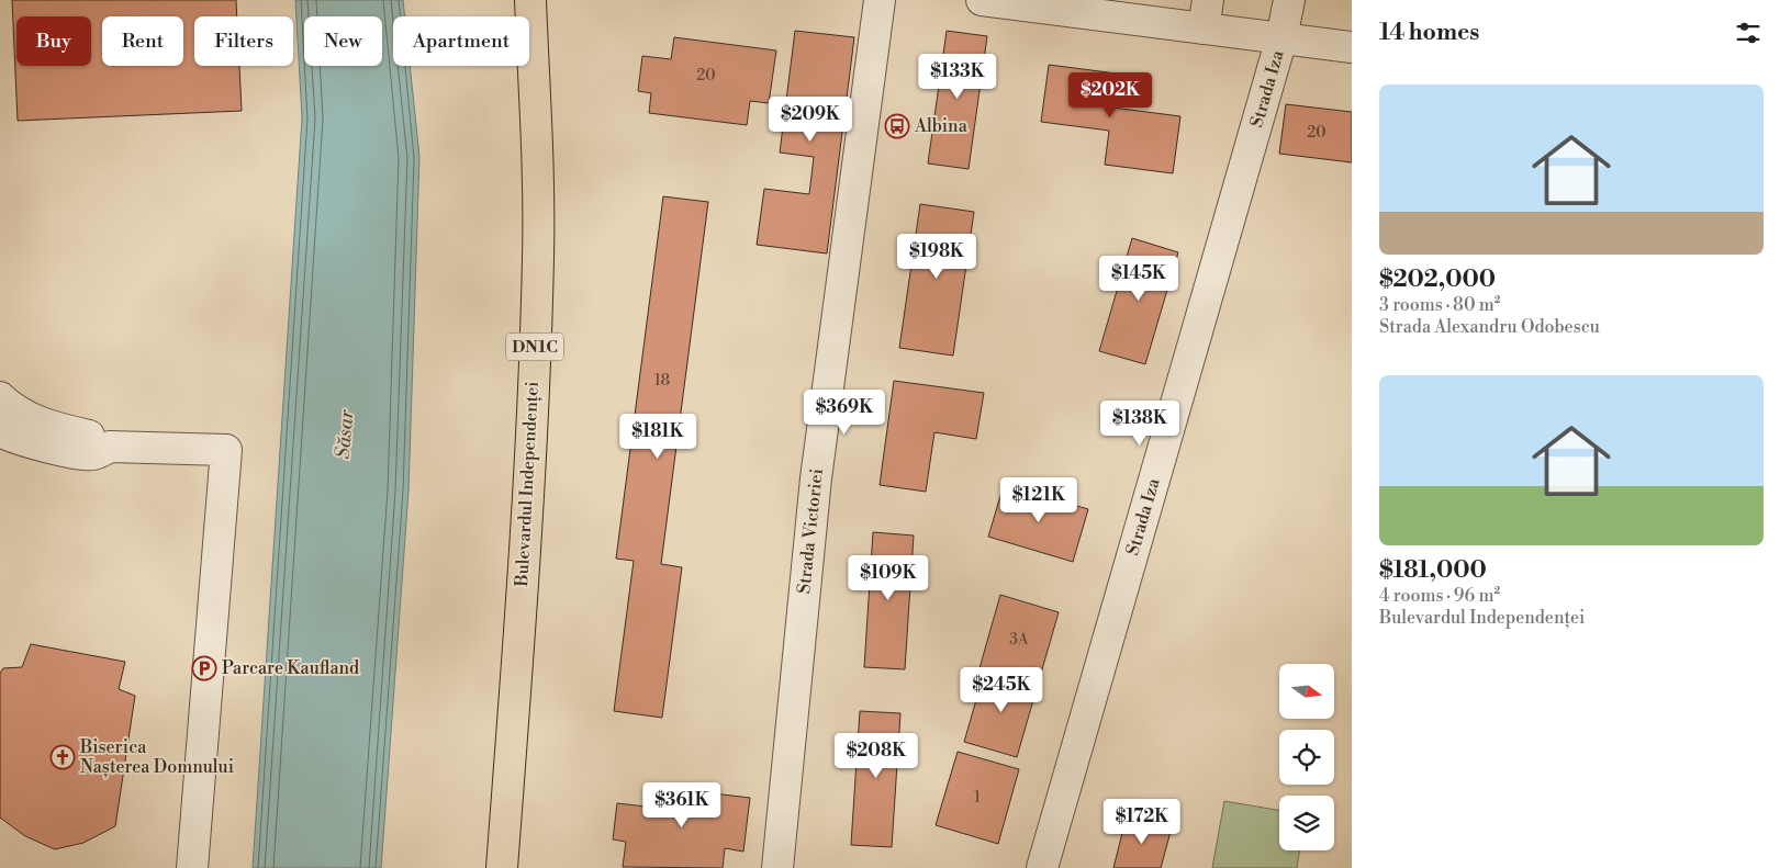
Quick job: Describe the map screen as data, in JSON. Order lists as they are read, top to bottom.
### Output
{
  "streets": {
    "main road": ["DN1C", "Bulevardul Independenței"],
    "street": ["Strada Iza", "Strada Victoriei"]
  },
  "water": ["Săsar"],
  "places": {
    "bus stop": ["Albina"],
    "parking": ["Parcare Kaufland"],
    "church": ["Biserica Nașterea Domnului"]
  },
  "house_numbers": [
    "20",
    "20",
    "18",
    "3A",
    "1"
  ],
  "north": "right",
  "page": {
    "heading": "14 homes",
    "chip": [
      "Buy",
      "Rent",
      "Filters",
      "New",
      "Apartment"
    ],
    "price": [
      "$133K",
      "$202K",
      "$209K",
      "$198K",
      "$145K",
      "$369K",
      "$138K",
      "$181K",
      "$121K",
      "$109K",
      "$245K",
      "$208K",
      "$361K",
      "$172K"
    ],
    "list": [
      {
        "name": "$202,000",
        "note": "3 rooms · 80 m² · Strada Alexandru Odobescu"
      },
      {
        "name": "$181,000",
        "note": "4 rooms · 96 m² · Bulevardul Independenței"
      }
    ]
  }
}
